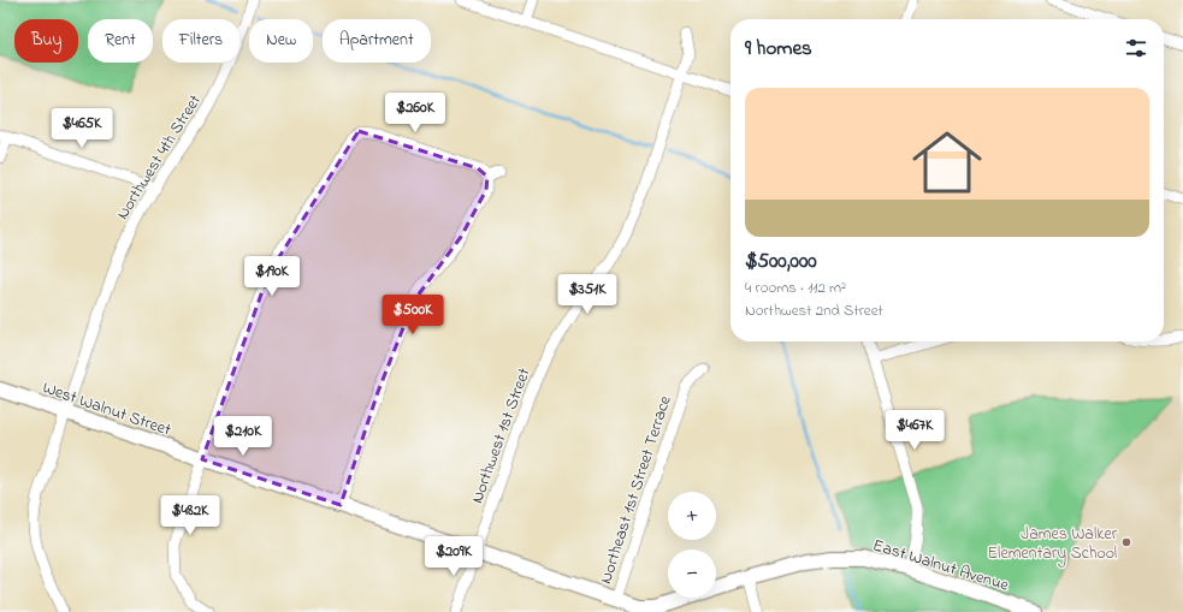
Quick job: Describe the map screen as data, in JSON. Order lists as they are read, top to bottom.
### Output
{
  "streets": {
    "street": [
      "Northwest 4th Street",
      "West Walnut Street",
      "Northwest 1st Street",
      "Northeast 1st Street Terrace",
      "East Walnut Avenue"
    ]
  },
  "crossings": [
    ["Northwest 4th Street", "West Walnut Street"],
    ["West Walnut Street", "Northwest 1st Street"],
    ["West Walnut Street", "East Walnut Avenue"],
    ["Northwest 1st Street", "East Walnut Avenue"],
    ["Northeast 1st Street Terrace", "East Walnut Avenue"]
  ],
  "places": ["James Walker Elementary School"],
  "page": {
    "chip": [
      "Buy",
      "Rent",
      "Filters",
      "New",
      "Apartment"
    ],
    "heading": "9 homes",
    "list": [
      {
        "name": "$500,000",
        "note": "4 rooms · 112 m² · Northwest 2nd Street"
      }
    ],
    "price": [
      "$260K",
      "$465K",
      "$190K",
      "$351K",
      "$500K",
      "$467K",
      "$210K",
      "$482K",
      "$209K"
    ],
    "map_buttons": ["+", "−"]
  }
}
